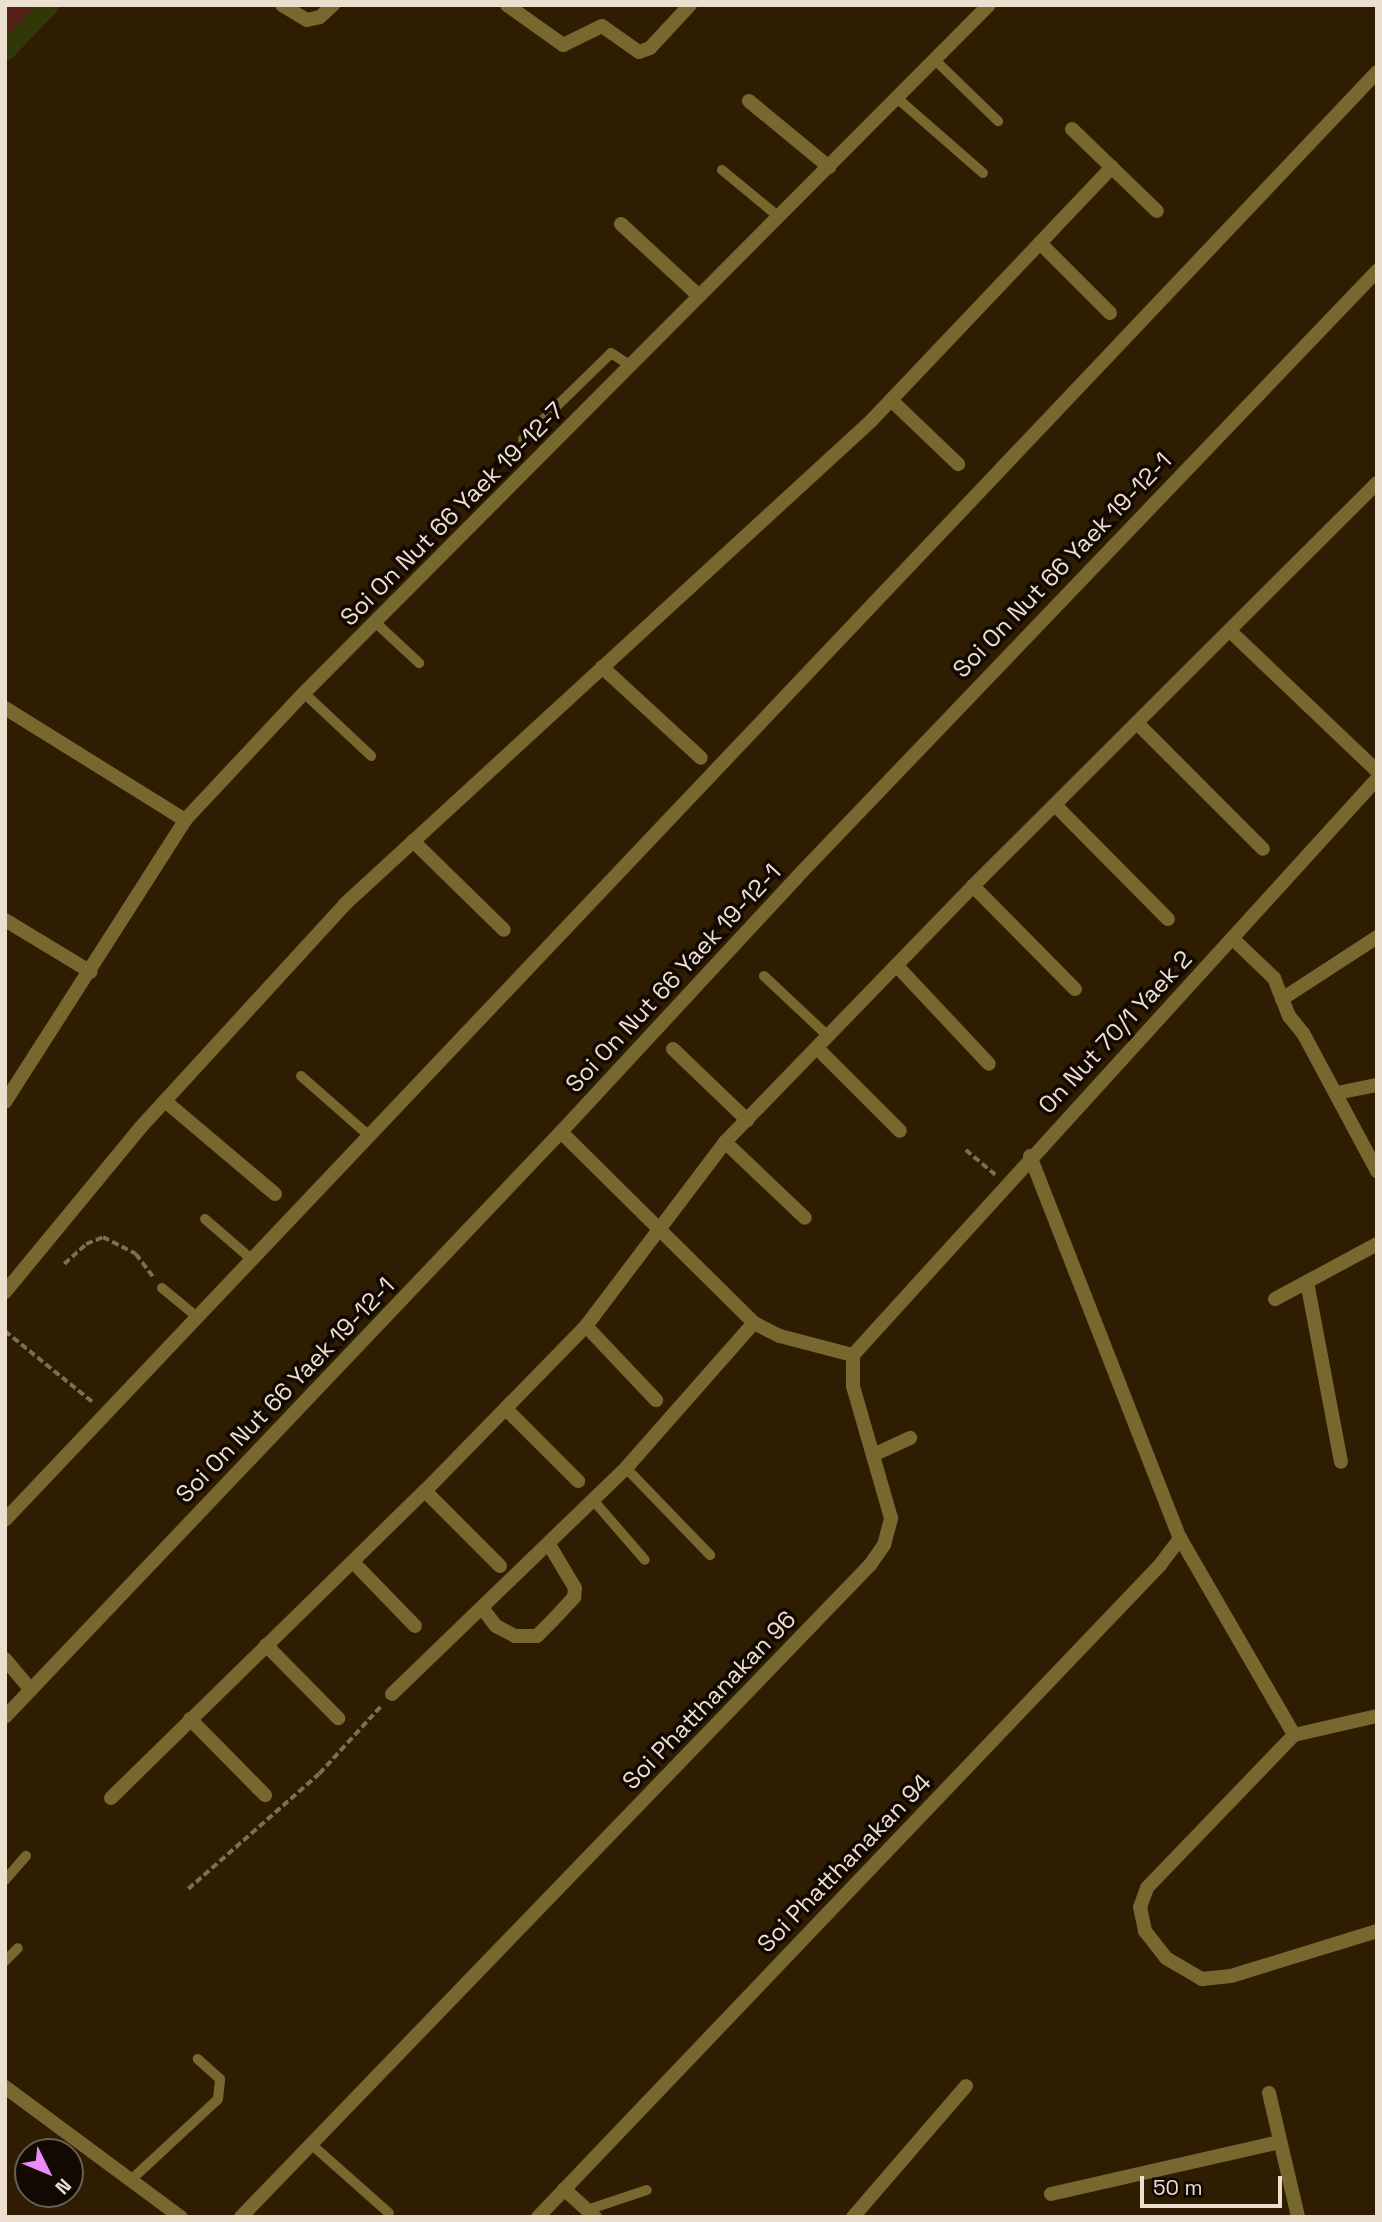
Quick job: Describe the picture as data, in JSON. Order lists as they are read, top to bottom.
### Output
{
  "streets": {
    "street": [
      "Soi On Nut 66 Yaek 19-12-7",
      "Soi On Nut 66 Yaek 19-12-1",
      "On Nut 70/1 Yaek 2",
      "Soi Phatthanakan 96",
      "Soi Phatthanakan 94"
    ]
  },
  "scale_bar": "50 m",
  "north": "bottom right"
}
